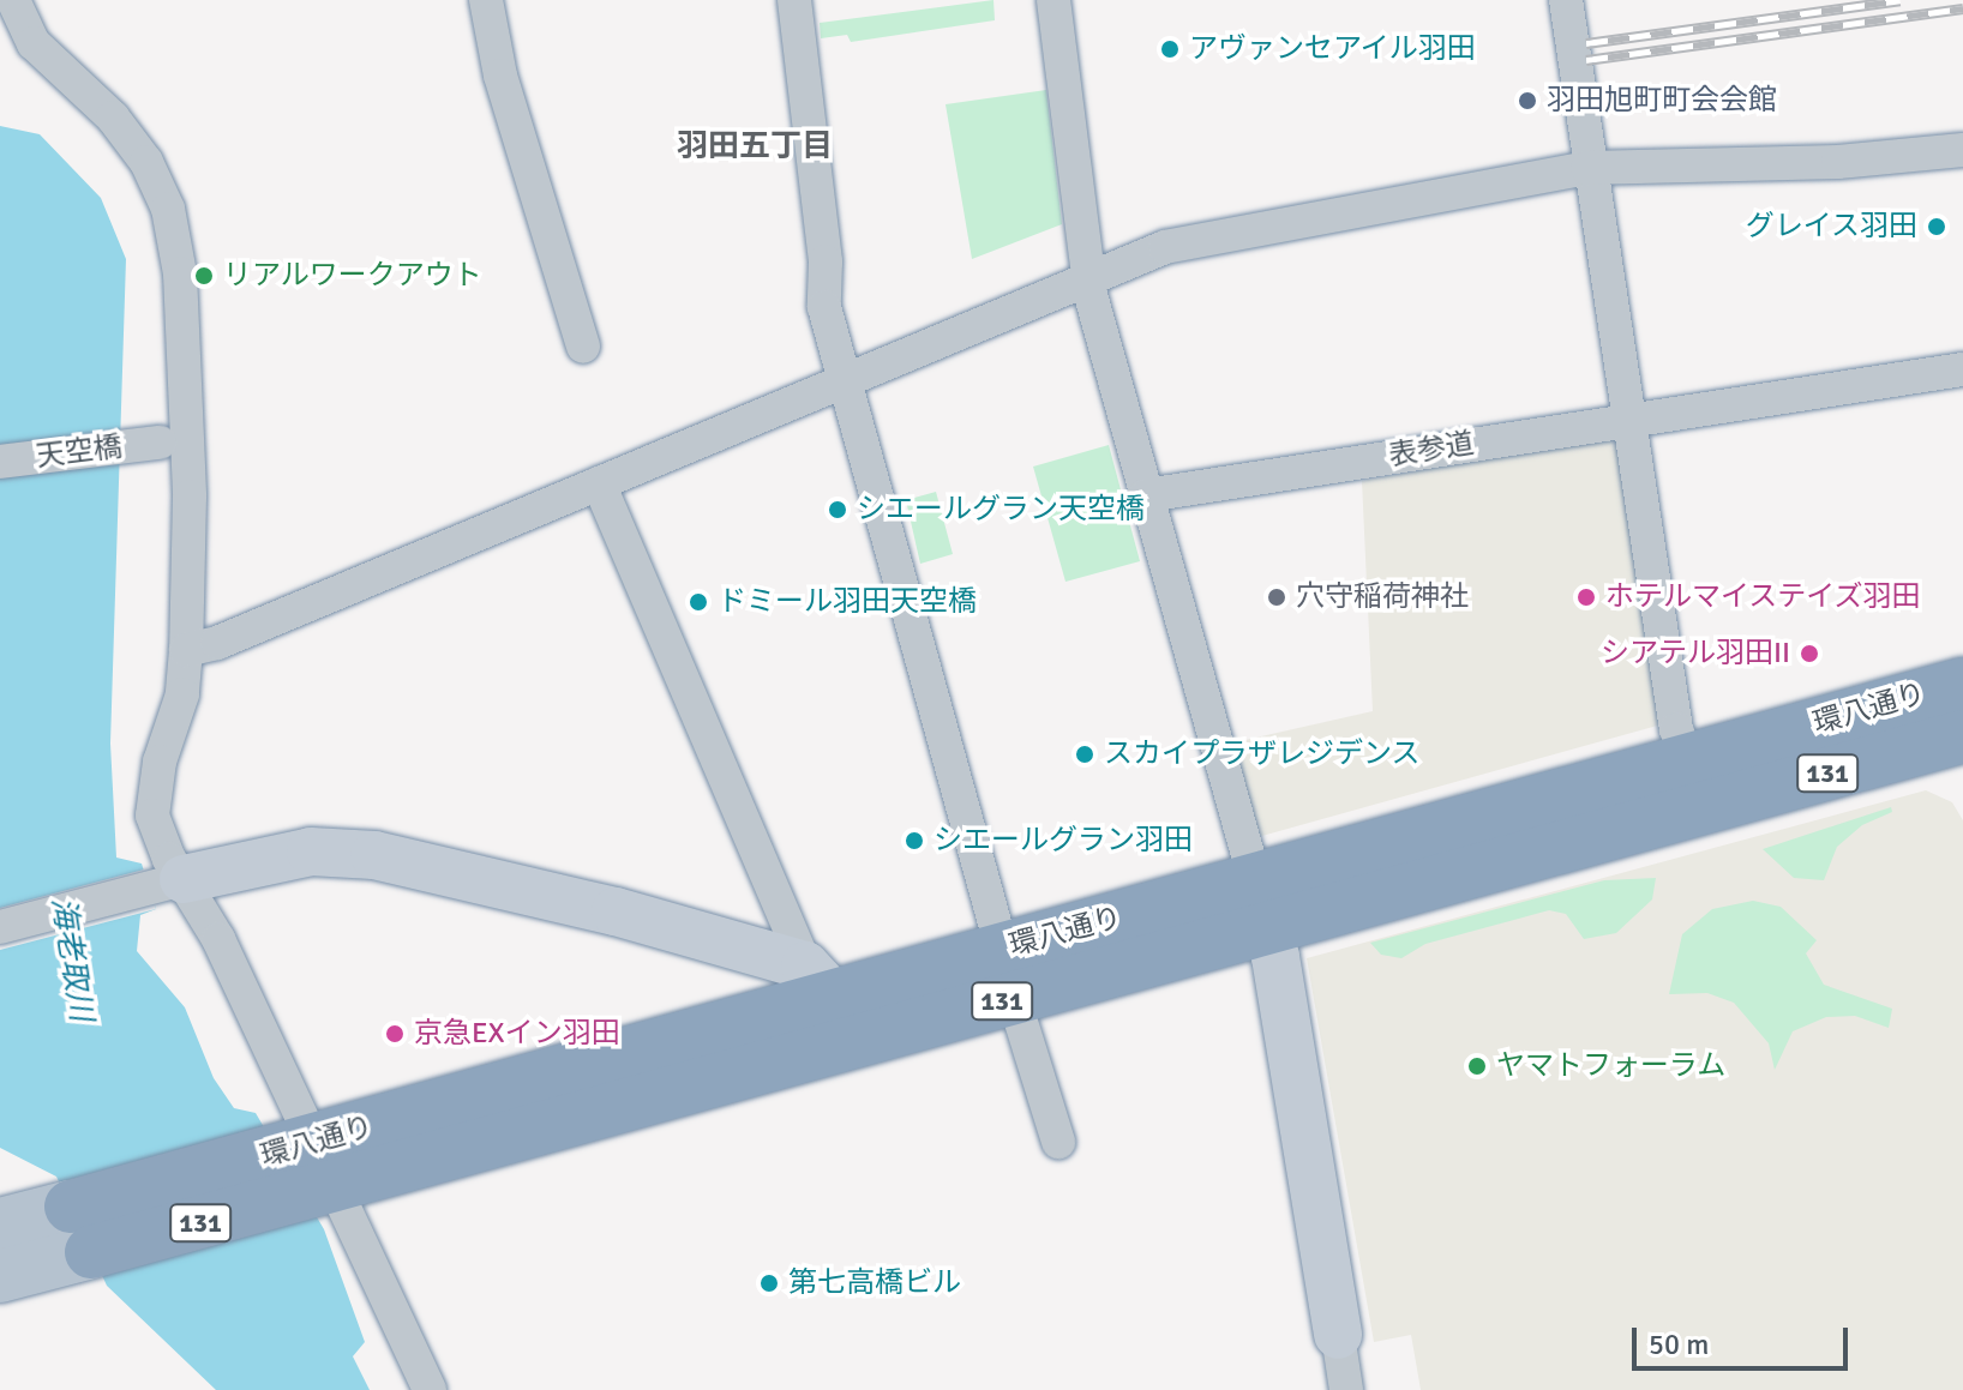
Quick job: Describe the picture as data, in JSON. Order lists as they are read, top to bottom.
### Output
{
  "streets": {
    "highway": ["環八通り", "131"],
    "street": ["表参道", "天空橋"]
  },
  "districts": ["羽田五丁目"],
  "water": ["海老取川"],
  "places": [
    "アヴァンセアイル羽田",
    "羽田旭町町会会館",
    "グレイス羽田",
    "リアルワークアウト",
    "シエールグラン天空橋",
    "穴守稲荷神社",
    "ホテルマイステイズ羽田",
    "ドミール羽田天空橋",
    "シアテル羽田II",
    "スカイプラザレジデンス",
    "シエールグラン羽田",
    "京急EXイン羽田",
    "ヤマトフォーラム",
    "第七高橋ビル"
  ],
  "scale_bar": "50 m"
}
